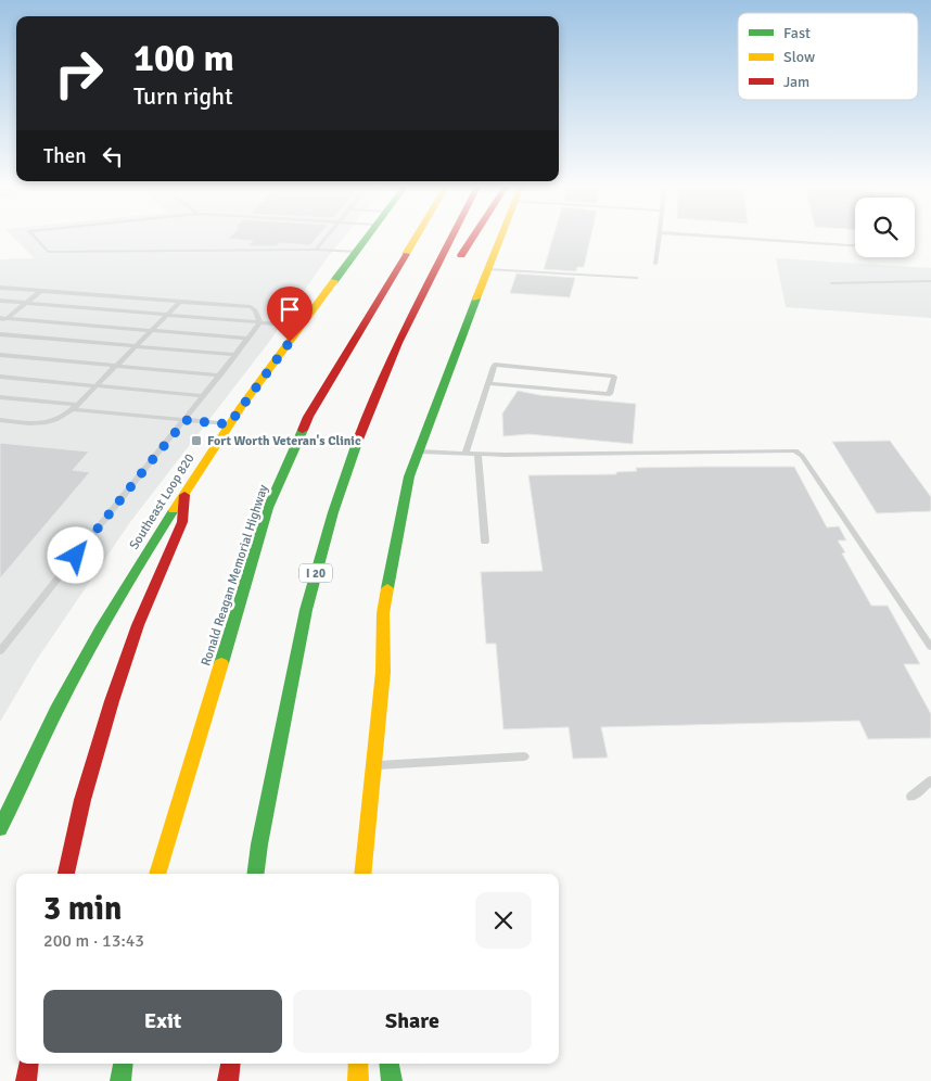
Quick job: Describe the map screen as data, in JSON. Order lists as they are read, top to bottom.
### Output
{
  "streets": {
    "main road": ["Southeast Loop 820", "I 20", "Ronald Reagan Memorial Highway"]
  },
  "places": {
    "transit": ["Fort Worth Veteran's Clinic"]
  },
  "legend": ["Fast", "Slow", "Jam"],
  "page": {
    "turn": ["100 m", "Turn right"],
    "then": "Then",
    "heading": ["3 min", "200 m · 13:43"],
    "buttons": ["Exit", "Share"]
  }
}
